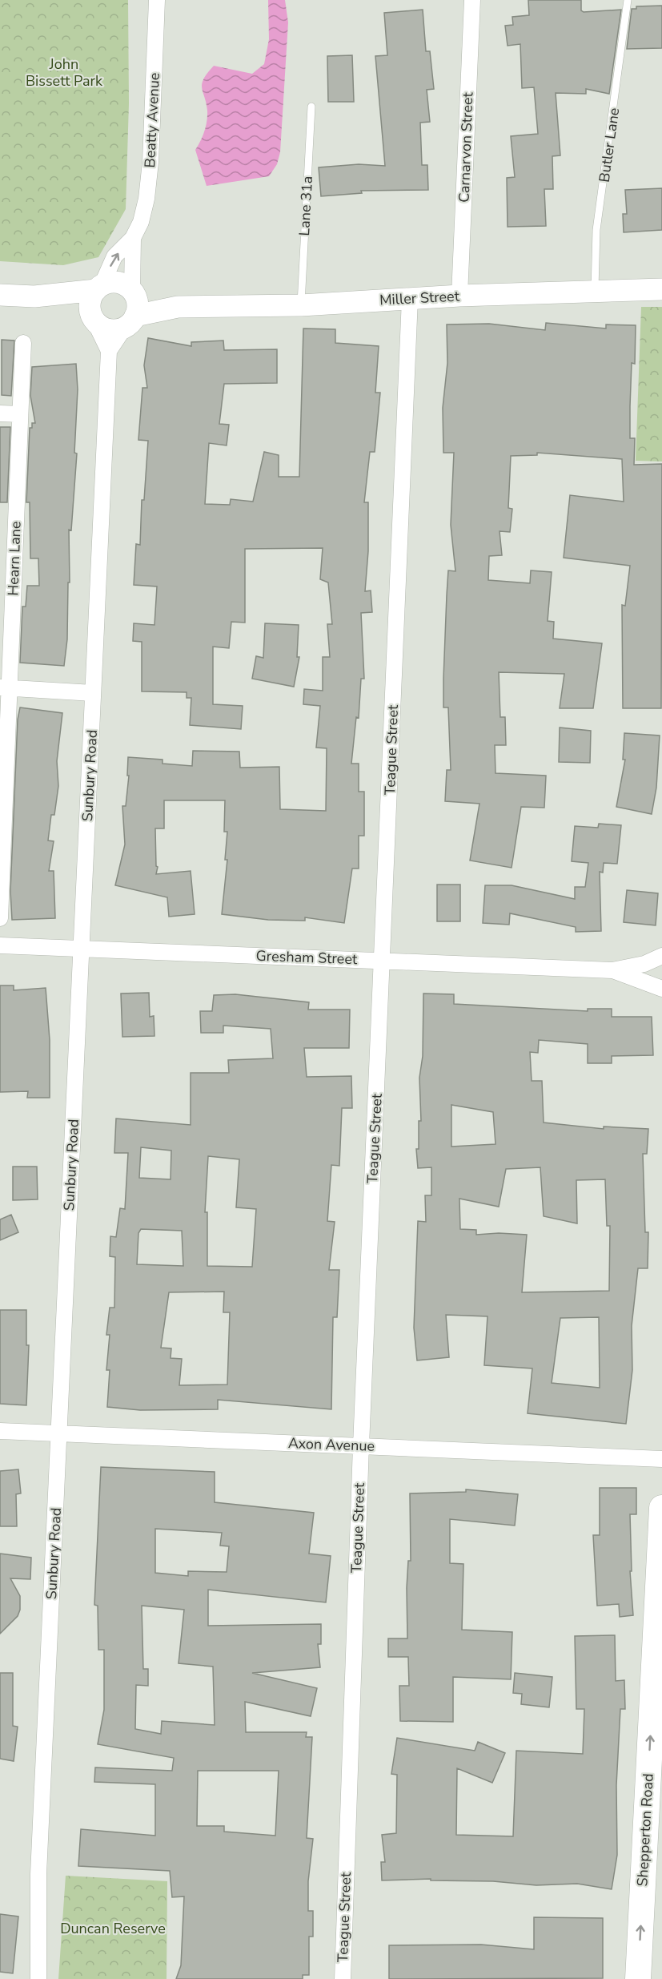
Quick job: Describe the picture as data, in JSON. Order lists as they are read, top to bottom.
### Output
{
  "streets": {
    "highway": ["Shepperton Road"],
    "main road": ["Miller Street"],
    "street": [
      "Beatty Avenue",
      "Carnarvon Street",
      "Hearn Lane",
      "Teague Street",
      "Sunbury Road",
      "Gresham Street",
      "Axon Avenue"
    ],
    "lane": ["Butler Lane", "Lane 31a"]
  },
  "crossings": [
    ["Beatty Avenue", "Miller Street"],
    ["Beatty Avenue", "Sunbury Road"],
    ["Butler Lane", "Miller Street"],
    ["Carnarvon Street", "Miller Street"],
    ["Lane 31a", "Miller Street"],
    ["Miller Street", "Teague Street"],
    ["Teague Street", "Gresham Street"],
    ["Teague Street", "Axon Avenue"],
    ["Sunbury Road", "Gresham Street"],
    ["Sunbury Road", "Axon Avenue"]
  ],
  "one_way": ["Shepperton Road"],
  "parks": ["John Bissett Park", "Duncan Reserve"]
}
